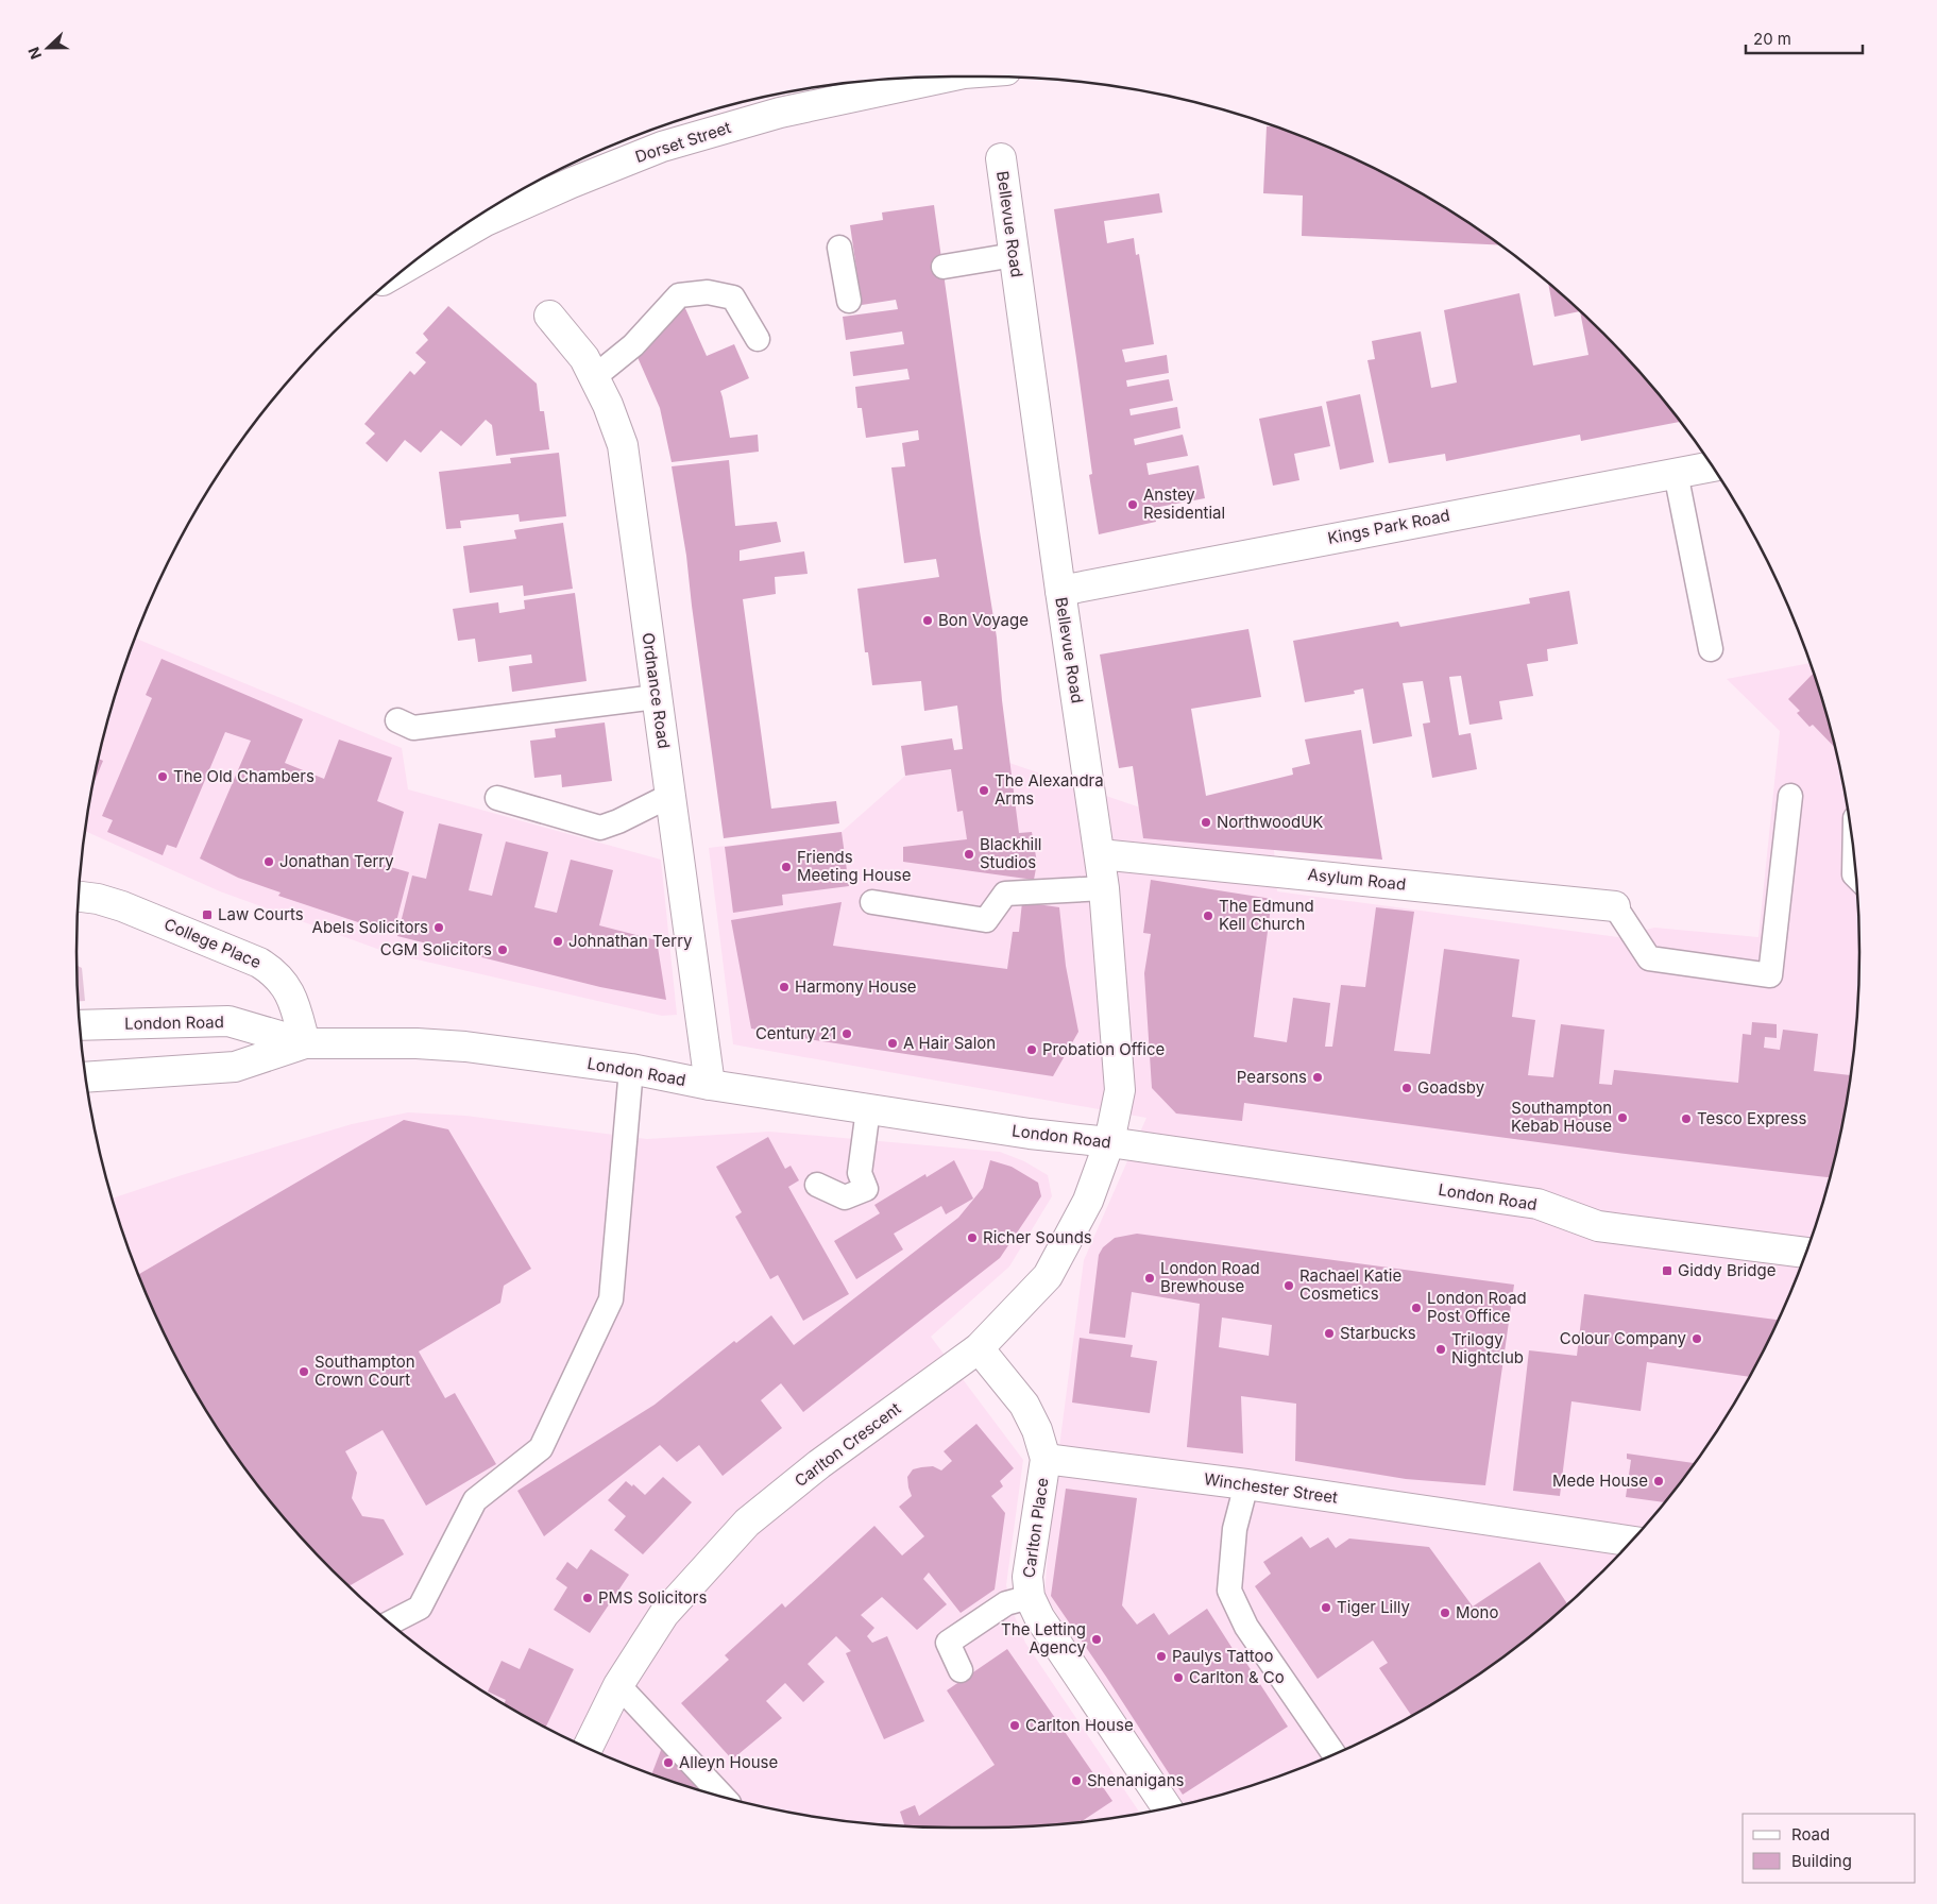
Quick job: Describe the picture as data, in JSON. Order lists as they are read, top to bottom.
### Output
{
  "streets": {
    "street": [
      "Dorset Street",
      "Bellevue Road",
      "Kings Park Road",
      "Ordnance Road",
      "Asylum Road",
      "College Place",
      "London Road",
      "Carlton Crescent",
      "Winchester Street",
      "Carlton Place"
    ]
  },
  "crossings": [
    ["Bellevue Road", "Kings Park Road"],
    ["Bellevue Road", "Asylum Road"],
    ["Bellevue Road", "London Road"],
    ["Bellevue Road", "Carlton Crescent"],
    ["Ordnance Road", "London Road"],
    ["College Place", "London Road"],
    ["London Road", "Carlton Crescent"],
    ["Carlton Crescent", "Carlton Place"],
    ["Winchester Street", "Carlton Place"]
  ],
  "places": {
    "other": [
      "Anstey Residential",
      "Bon Voyage",
      "The Old Chambers",
      "The Alexandra Arms",
      "NorthwoodUK",
      "Blackhill Studios",
      "Jonathan Terry",
      "Friends Meeting House",
      "The Edmund Kell Church",
      "Abels Solicitors",
      "Johnathan Terry",
      "CGM Solicitors",
      "Harmony House",
      "Century 21",
      "A Hair Salon",
      "Probation Office",
      "Pearsons",
      "Goadsby",
      "Southampton Kebab House",
      "Tesco Express",
      "Richer Sounds",
      "London Road Brewhouse",
      "Rachael Katie Cosmetics",
      "London Road Post Office",
      "Starbucks",
      "Colour Company",
      "Trilogy Nightclub",
      "Southampton Crown Court",
      "Mede House",
      "PMS Solicitors",
      "Tiger Lilly",
      "Mono",
      "The Letting Agency",
      "Paulys Tattoo",
      "Carlton & Co",
      "Carlton House",
      "Alleyn House",
      "Shenanigans"
    ],
    "transit": ["Law Courts", "Giddy Bridge"]
  },
  "legend": ["Road", "Building"],
  "scale_bar": "20 m",
  "north": "left"
}
